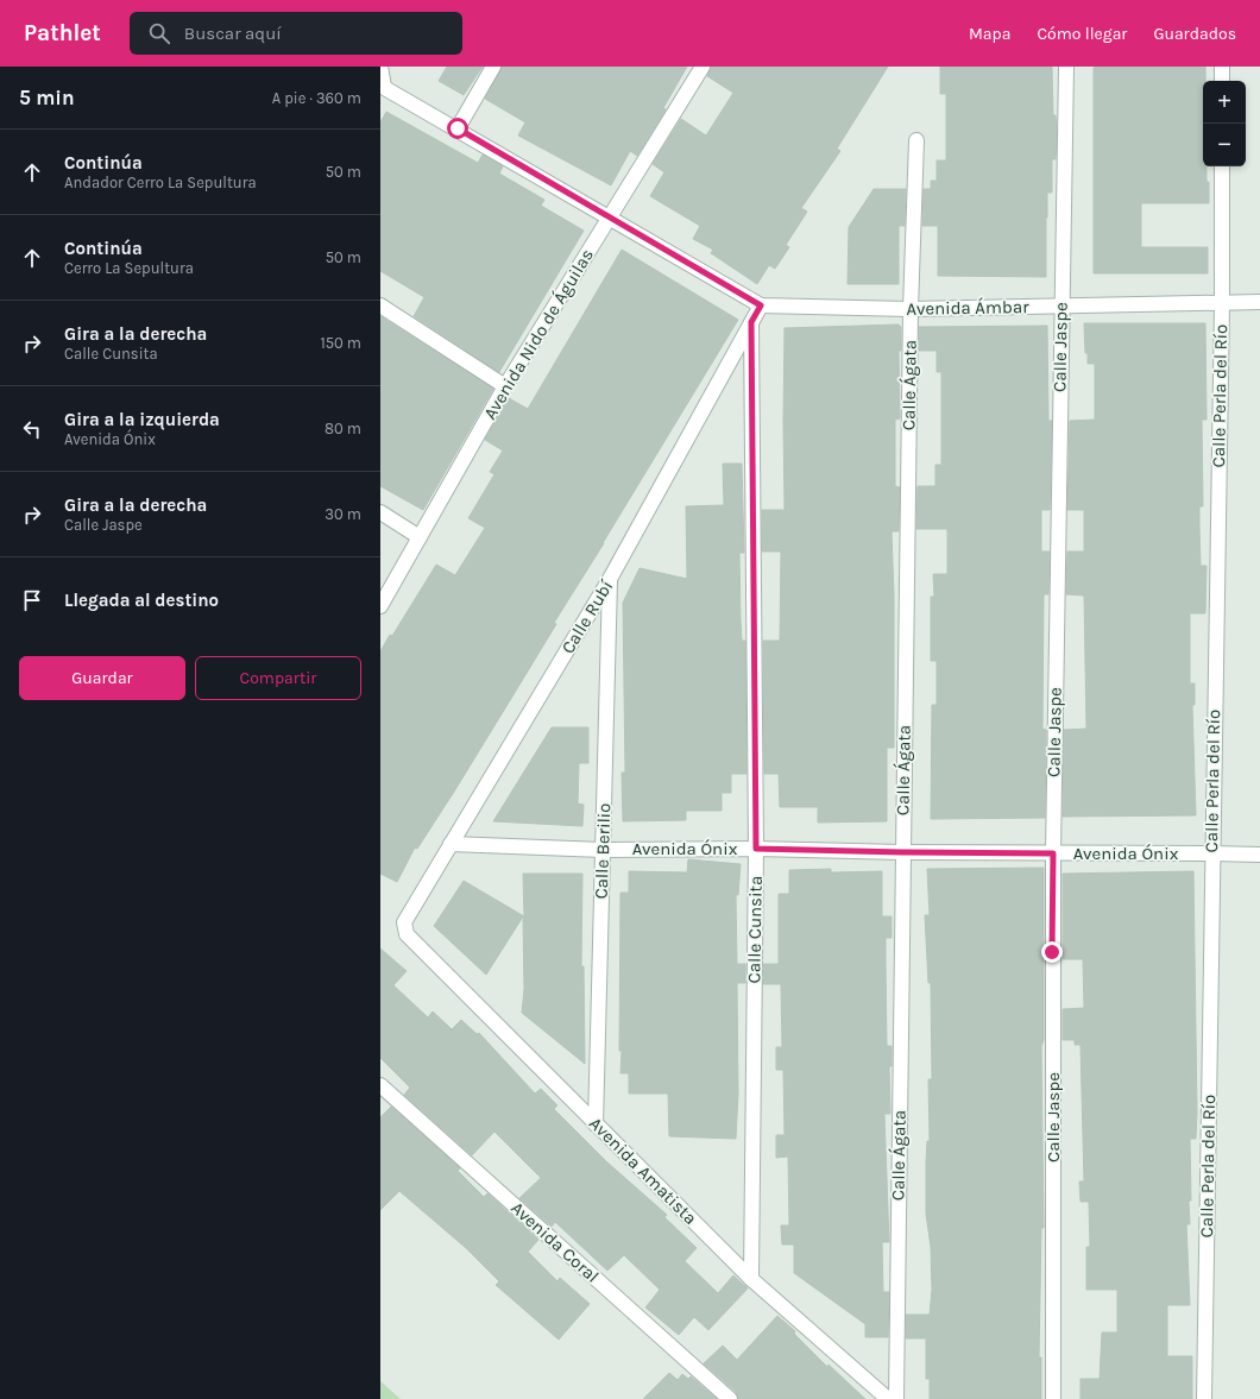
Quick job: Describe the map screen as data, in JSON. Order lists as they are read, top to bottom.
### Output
{
  "streets": {
    "street": [
      "Avenida Ámbar",
      "Avenida Nido de Águilas",
      "Calle Jaspe",
      "Calle Ágata",
      "Calle Perla del Río",
      "Calle Rubí",
      "Avenida Ónix",
      "Calle Berilio",
      "Calle Cunsita",
      "Avenida Amatista",
      "Avenida Coral"
    ]
  },
  "crossings": [
    ["Avenida Ámbar", "Calle Jaspe"],
    ["Avenida Ámbar", "Calle Ágata"],
    ["Avenida Ámbar", "Calle Perla del Río"],
    ["Avenida Ámbar", "Calle Rubí"],
    ["Calle Jaspe", "Avenida Ónix"],
    ["Calle Ágata", "Avenida Ónix"],
    ["Calle Perla del Río", "Avenida Ónix"],
    ["Calle Rubí", "Avenida Ónix"],
    ["Calle Rubí", "Calle Berilio"],
    ["Calle Rubí", "Calle Cunsita"],
    ["Calle Rubí", "Avenida Amatista"],
    ["Avenida Ónix", "Calle Berilio"],
    ["Avenida Ónix", "Calle Cunsita"],
    ["Calle Berilio", "Avenida Amatista"],
    ["Calle Cunsita", "Avenida Amatista"]
  ],
  "page": {
    "header": "Pathlet",
    "search": "Buscar aquí",
    "nav": ["Mapa", "Cómo llegar", "Guardados"],
    "heading": ["5 min", "A pie · 360 m"],
    "map_buttons": ["+", "−"],
    "list": [
      ["Continúa", "Andador Cerro La Sepultura", "50 m"],
      ["Continúa", "Cerro La Sepultura", "50 m"],
      ["Gira a la derecha", "Calle Cunsita", "150 m"],
      ["Gira a la izquierda", "Avenida Ónix", "80 m"],
      ["Gira a la derecha", "Calle Jaspe", "30 m"],
      "Llegada al destino"
    ],
    "buttons": ["Guardar", "Compartir"]
  }
}
